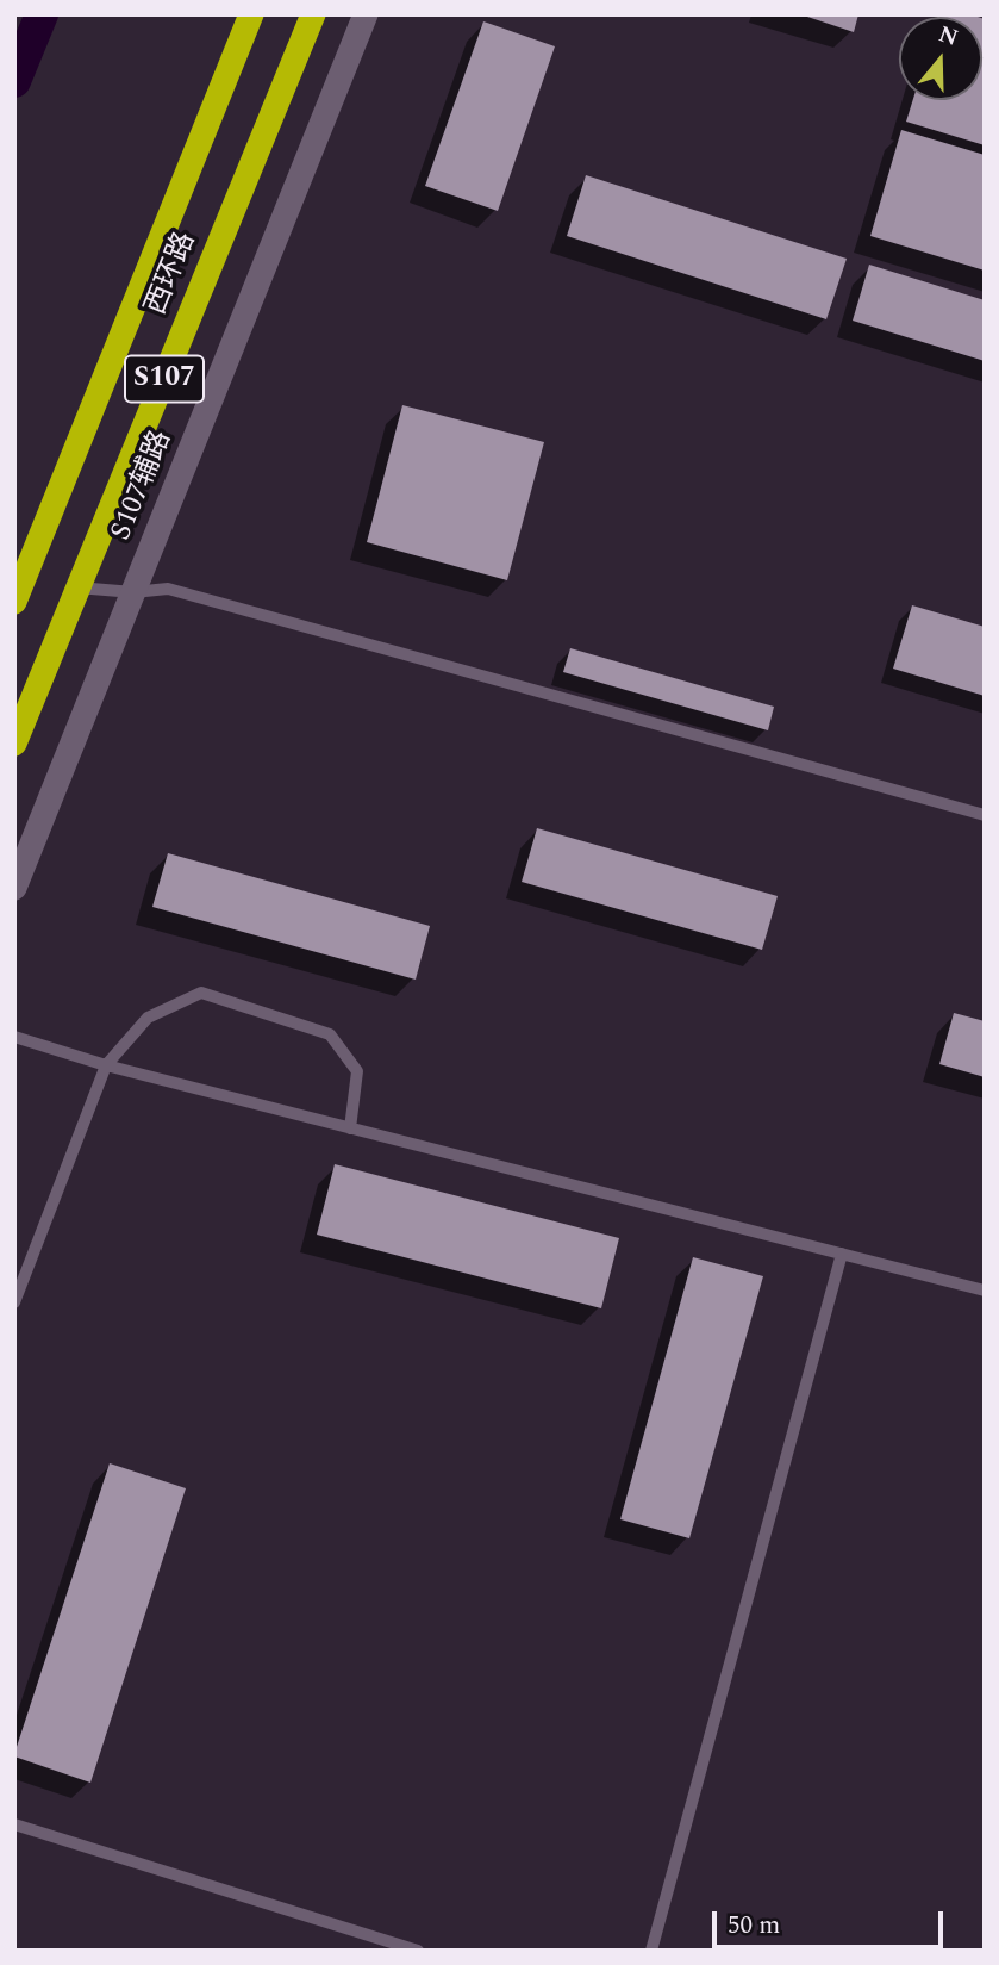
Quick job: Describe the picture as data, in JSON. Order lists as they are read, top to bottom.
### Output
{
  "streets": {
    "highway": ["西环路", "S107"],
    "street": ["S107辅路"]
  },
  "scale_bar": "50 m",
  "north": "top"
}
